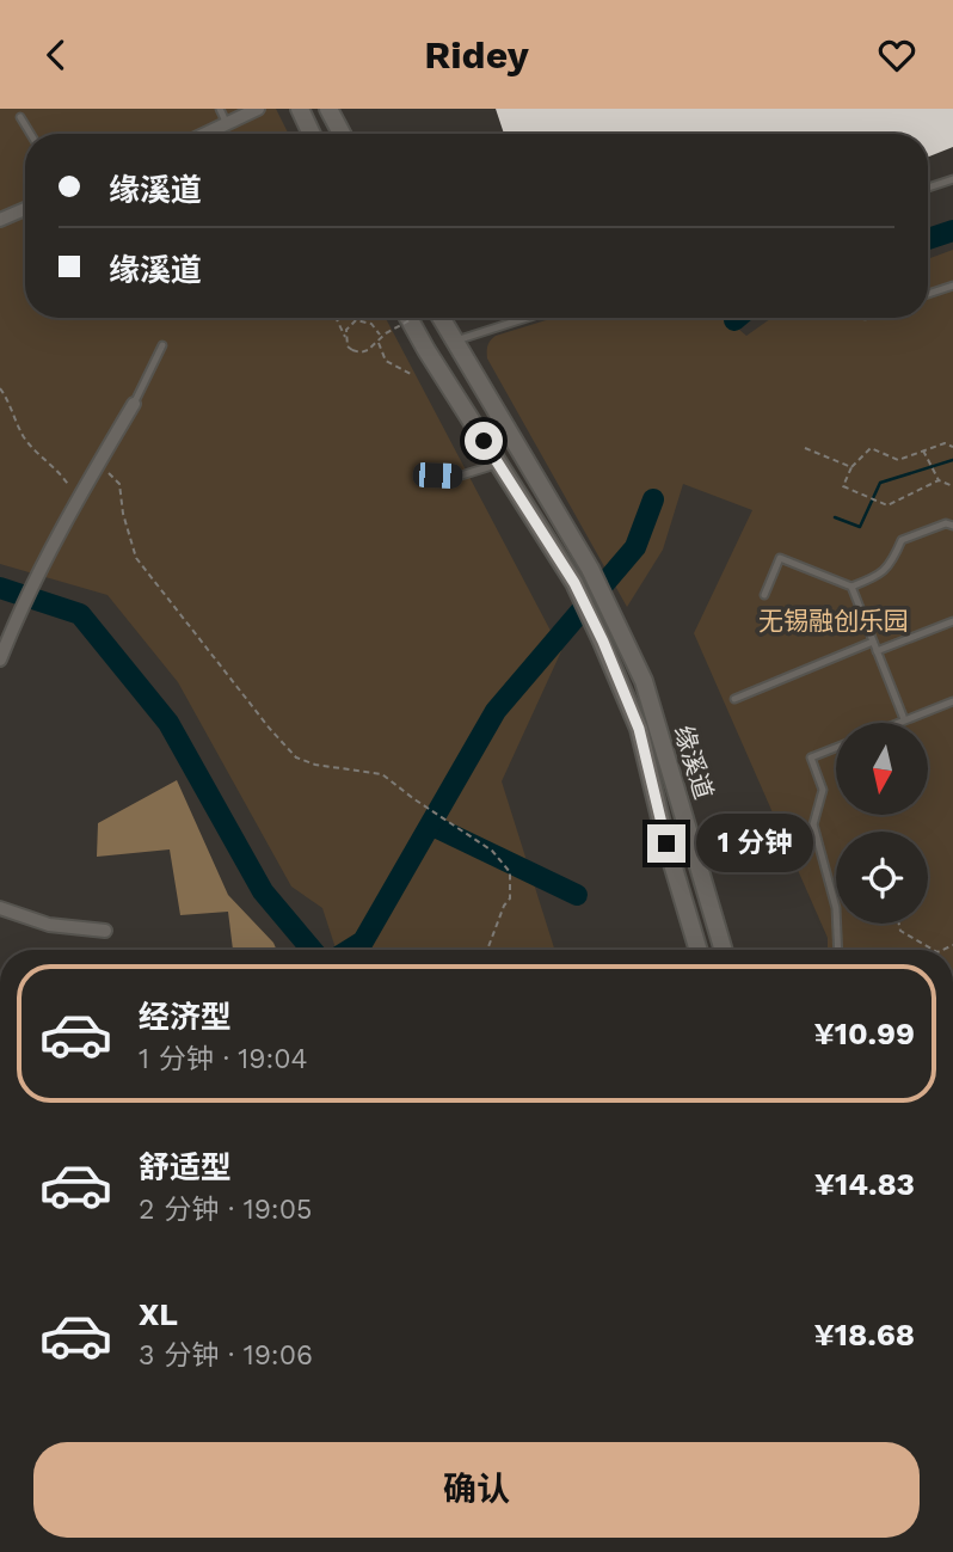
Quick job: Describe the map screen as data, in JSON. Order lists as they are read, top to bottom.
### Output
{
  "streets": {
    "main road": ["缘溪道"]
  },
  "parks": ["无锡融创乐园"],
  "north": "bottom",
  "page": {
    "header": "Ridey",
    "banner": ["缘溪道", "缘溪道"],
    "bubble": "1 分钟",
    "list": [
      {
        "name": "经济型",
        "note": "1 分钟 · 19:04",
        "value": "¥10.99"
      },
      {
        "name": "舒适型",
        "note": "2 分钟 · 19:05",
        "value": "¥14.83"
      },
      {
        "name": "XL",
        "note": "3 分钟 · 19:06",
        "value": "¥18.68"
      }
    ],
    "buttons": "确认"
  }
}
